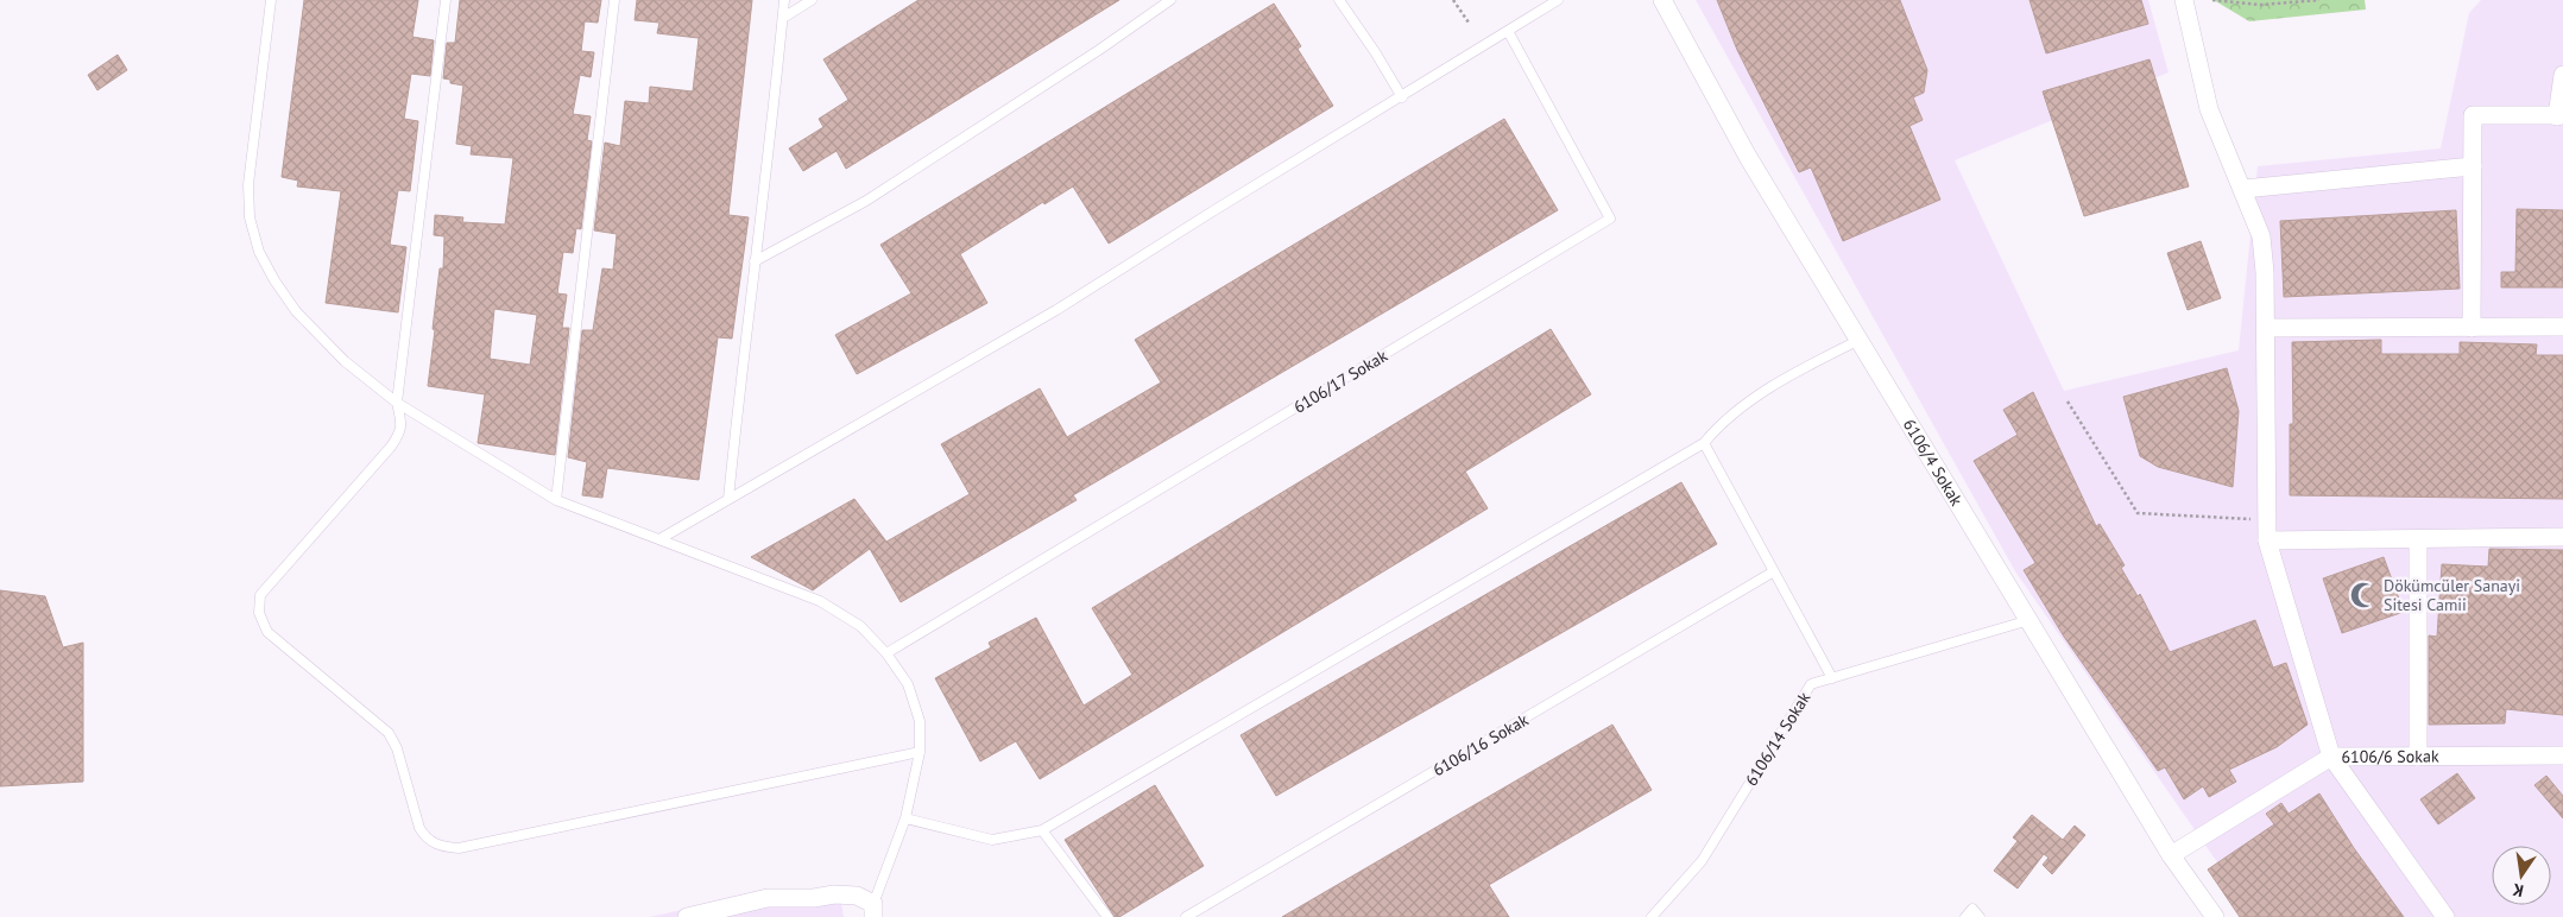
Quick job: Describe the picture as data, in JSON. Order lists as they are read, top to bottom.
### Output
{
  "streets": {
    "street": ["6106/4 Sokak", "6106/6 Sokak"],
    "lane": ["6106/17 Sokak", "6106/14 Sokak", "6106/16 Sokak"]
  },
  "crossings": [
    ["6106/4 Sokak", "6106/14 Sokak"],
    ["6106/4 Sokak", "6106/6 Sokak"]
  ],
  "places": {
    "mosque": ["Dökümcüler Sanayi Sitesi Camii"]
  },
  "north": "bottom"
}
